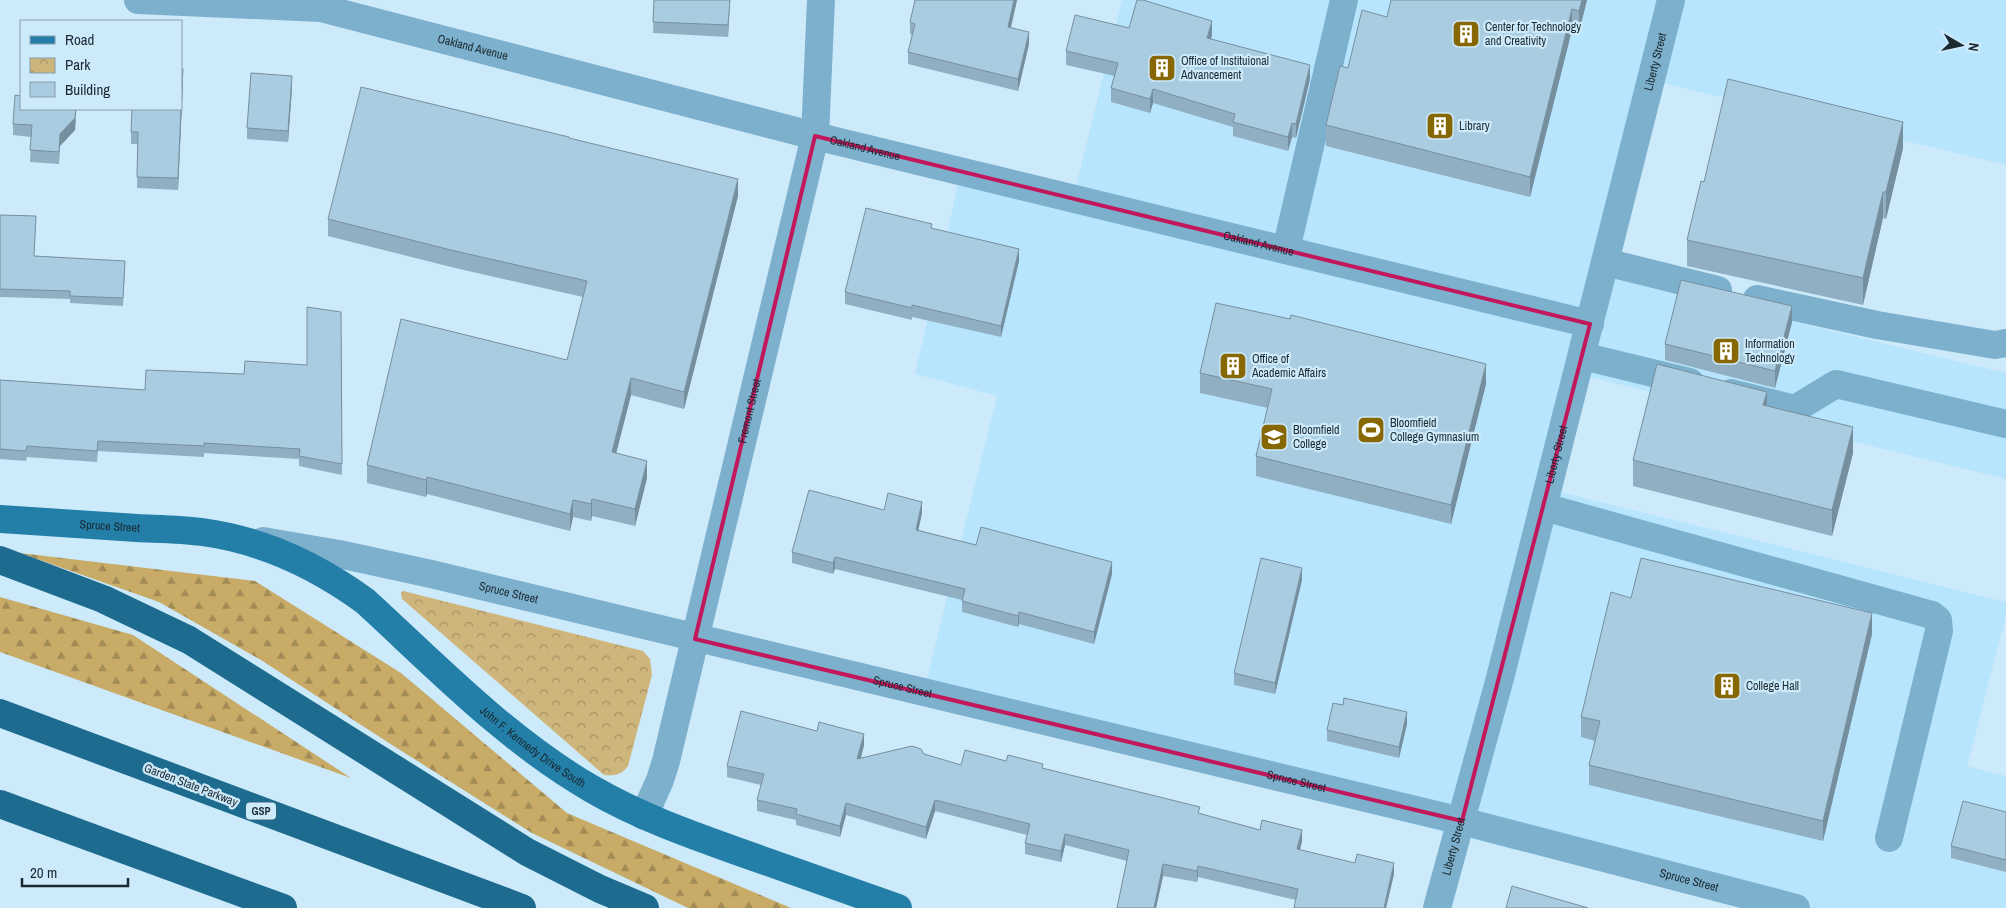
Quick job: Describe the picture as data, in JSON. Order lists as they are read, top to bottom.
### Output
{
  "streets": {
    "highway": ["Garden State Parkway", "GSP"],
    "main road": ["Spruce Street", "John F. Kennedy Drive South"],
    "street": ["Oakland Avenue", "Liberty Street", "Fremont Street"]
  },
  "crossings": [
    ["Oakland Avenue", "Liberty Street"],
    ["Oakland Avenue", "Fremont Street"],
    ["Liberty Street", "Spruce Street"],
    ["Fremont Street", "Spruce Street"],
    ["Fremont Street", "John F. Kennedy Drive South"],
    ["Spruce Street", "John F. Kennedy Drive South"]
  ],
  "places": {
    "building": [
      "Center for Technology and Creativity",
      "Office of Instituional Advancement",
      "Library",
      "Information Technology",
      "Office of Academic Affairs",
      "College Hall"
    ],
    "sports": ["Bloomfield College Gymnasium"],
    "school or university": ["Bloomfield College"]
  },
  "legend": ["Road", "Park", "Building"],
  "scale_bar": "20 m",
  "north": "right"
}
